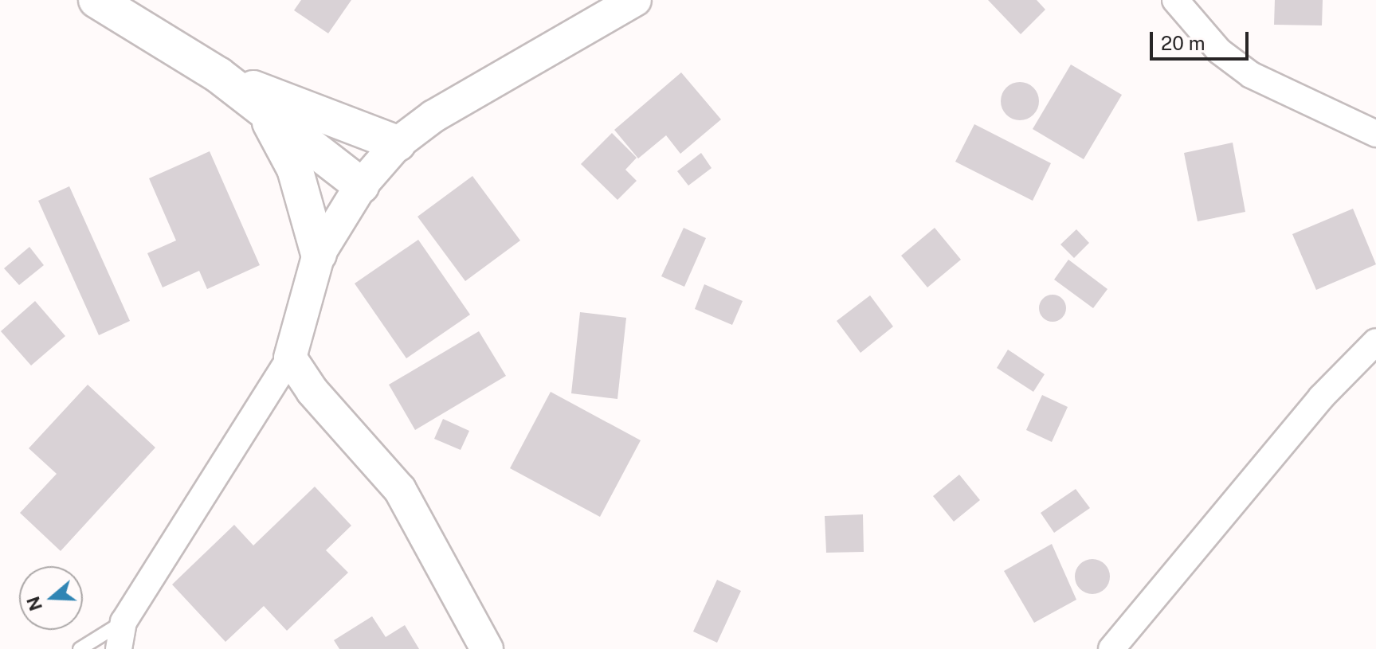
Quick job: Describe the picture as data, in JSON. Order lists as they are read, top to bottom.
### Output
{
  "scale_bar": "20 m",
  "north": "left"
}
